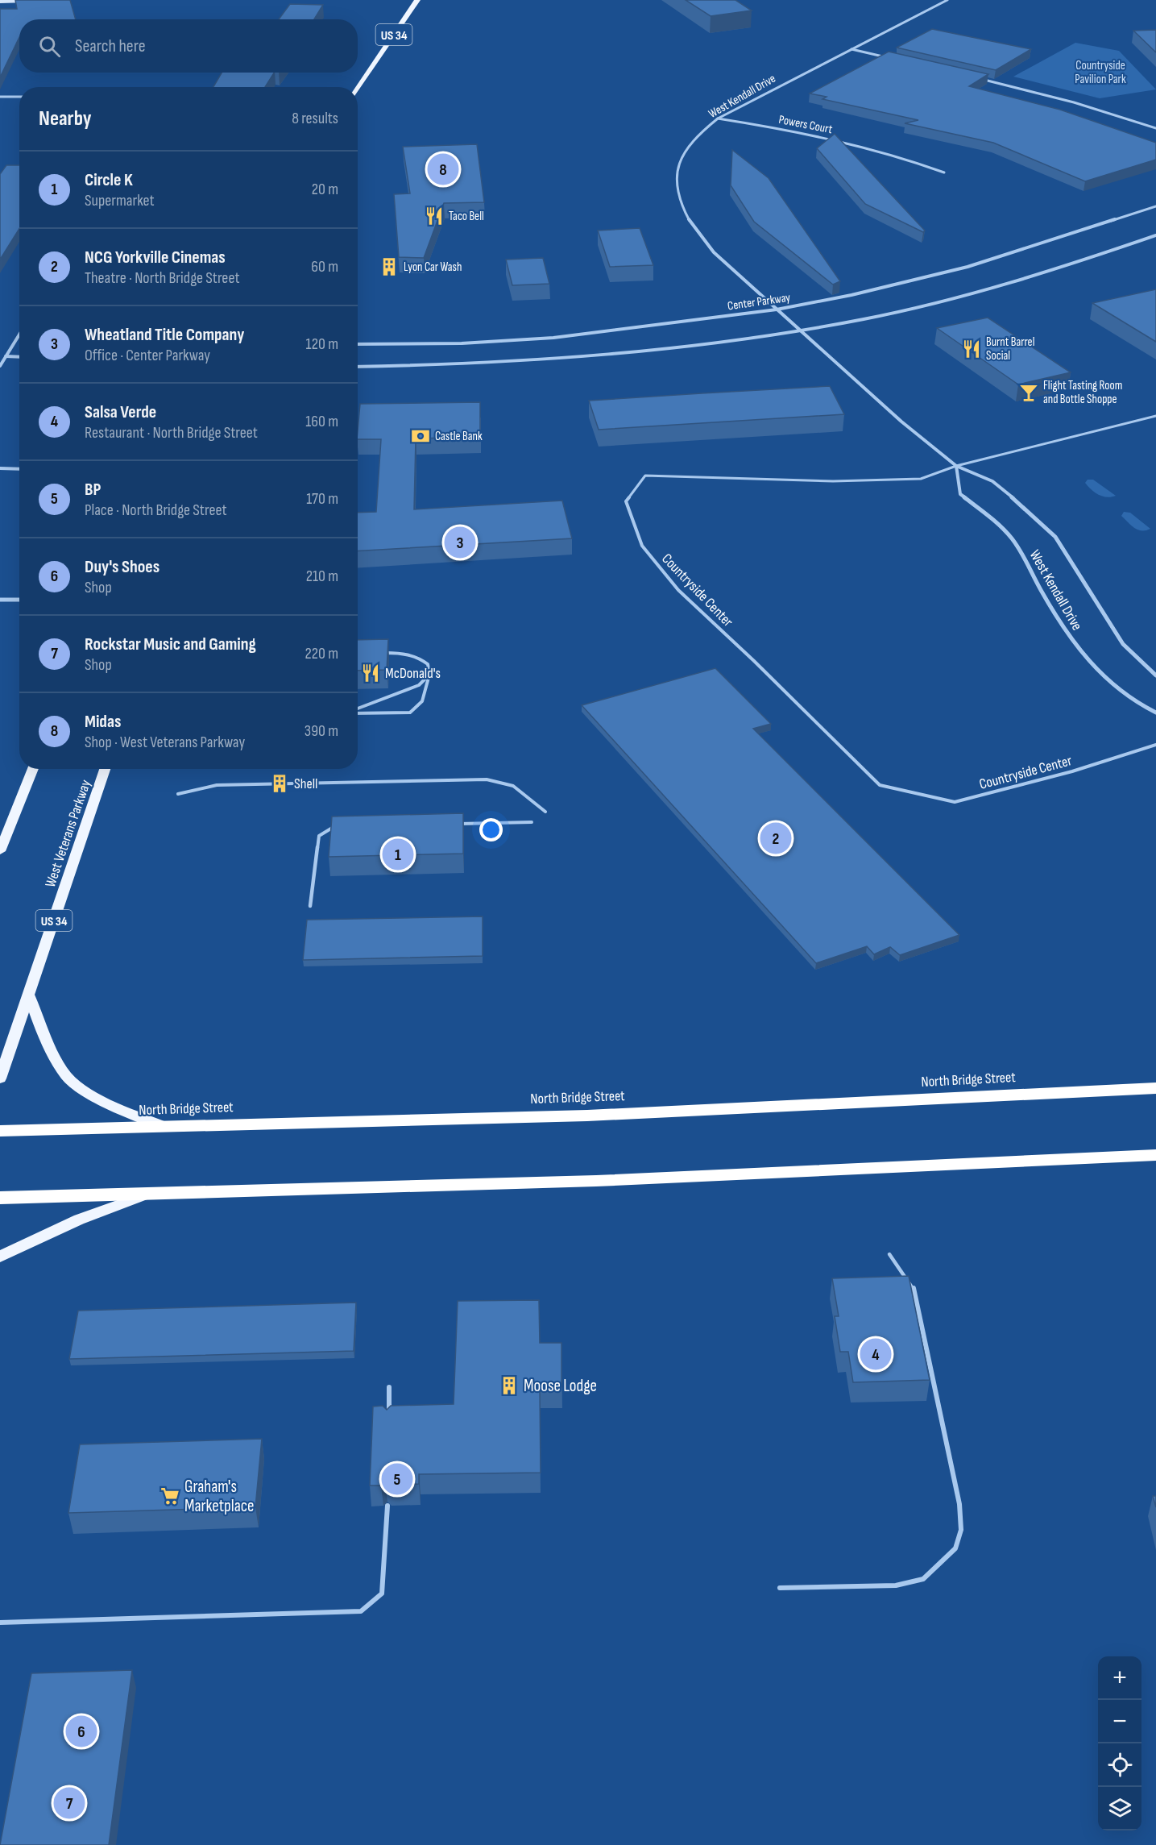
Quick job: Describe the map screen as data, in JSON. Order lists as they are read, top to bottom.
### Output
{
  "streets": {
    "highway": ["North Bridge Street"],
    "main road": ["US 34", "West Veterans Parkway"],
    "street": ["West Kendall Drive", "Powers Court", "Center Parkway"],
    "lane": ["Countryside Center"]
  },
  "crossings": [
    ["West Kendall Drive", "Powers Court"],
    ["West Kendall Drive", "Center Parkway"],
    ["West Kendall Drive", "Countryside Center"]
  ],
  "parks": ["Countryside Pavilion Park"],
  "places": {
    "restaurant": ["Taco Bell", "Burnt Barrel Social", "McDonald's"],
    "building": ["Lyon Car Wash", "Shell", "Moose Lodge"],
    "bar": ["Flight Tasting Room and Bottle Shoppe"],
    "bank": ["Castle Bank"],
    "supermarket": ["Graham's Marketplace"]
  },
  "page": {
    "search": "Search here",
    "heading": ["Nearby", "8 results"],
    "list": [
      {
        "mark": "1",
        "name": "Circle K",
        "note": "Supermarket",
        "value": "20 m"
      },
      {
        "mark": "2",
        "name": "NCG Yorkville Cinemas",
        "note": "Theatre · North Bridge Street",
        "value": "60 m"
      },
      {
        "mark": "3",
        "name": "Wheatland Title Company",
        "note": "Office · Center Parkway",
        "value": "120 m"
      },
      {
        "mark": "4",
        "name": "Salsa Verde",
        "note": "Restaurant · North Bridge Street",
        "value": "160 m"
      },
      {
        "mark": "5",
        "name": "BP",
        "note": "Place · North Bridge Street",
        "value": "170 m"
      },
      {
        "mark": "6",
        "name": "Duy's Shoes",
        "note": "Shop",
        "value": "210 m"
      },
      {
        "mark": "7",
        "name": "Rockstar Music and Gaming",
        "note": "Shop",
        "value": "220 m"
      },
      {
        "mark": "8",
        "name": "Midas",
        "note": "Shop · West Veterans Parkway",
        "value": "390 m"
      }
    ],
    "pins": [
      "8",
      "3",
      "2",
      "1",
      "4",
      "5",
      "6",
      "7"
    ],
    "map_buttons": ["+", "−"]
  }
}
